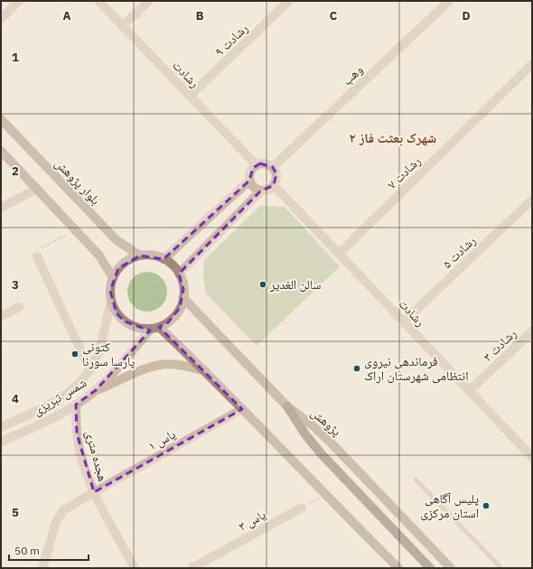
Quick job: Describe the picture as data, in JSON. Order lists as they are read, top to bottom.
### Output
{
  "streets": {
    "main road": ["بلوار پژوهش", "پژوهش"],
    "street": [
      "رشادت ۹",
      "رشادت",
      "وهب",
      "رشادت ۷",
      "رشادت ۵",
      "رشادت ۳",
      "شمس تبریزی",
      "یاس ۱",
      "هجده متری",
      "یاس ۳"
    ]
  },
  "crossings": [
    ["رشادت ۹", "رشادت"],
    ["رشادت", "وهب"],
    ["رشادت", "رشادت ۷"],
    ["رشادت", "رشادت ۵"],
    ["رشادت", "رشادت ۳"],
    ["بلوار پژوهش", "شمس تبریزی"],
    ["بلوار پژوهش", "پژوهش"],
    ["شمس تبریزی", "پژوهش"],
    ["شمس تبریزی", "هجده متری"],
    ["یاس ۱", "هجده متری"]
  ],
  "districts": ["شهرک بعثت فاز ۲"],
  "places": [
    "سالن الغدیر",
    "کتونی پارسا سورنا",
    "فرماندهی نیروی انتظامی شهرستان اراک",
    "پلیس آگاهی استان مرکزی"
  ],
  "scale_bar": "50 m",
  "grid": {
    "columns": [
      "A",
      "B",
      "C",
      "D"
    ],
    "rows": [
      "1",
      "2",
      "3",
      "4",
      "5"
    ]
  }
}
